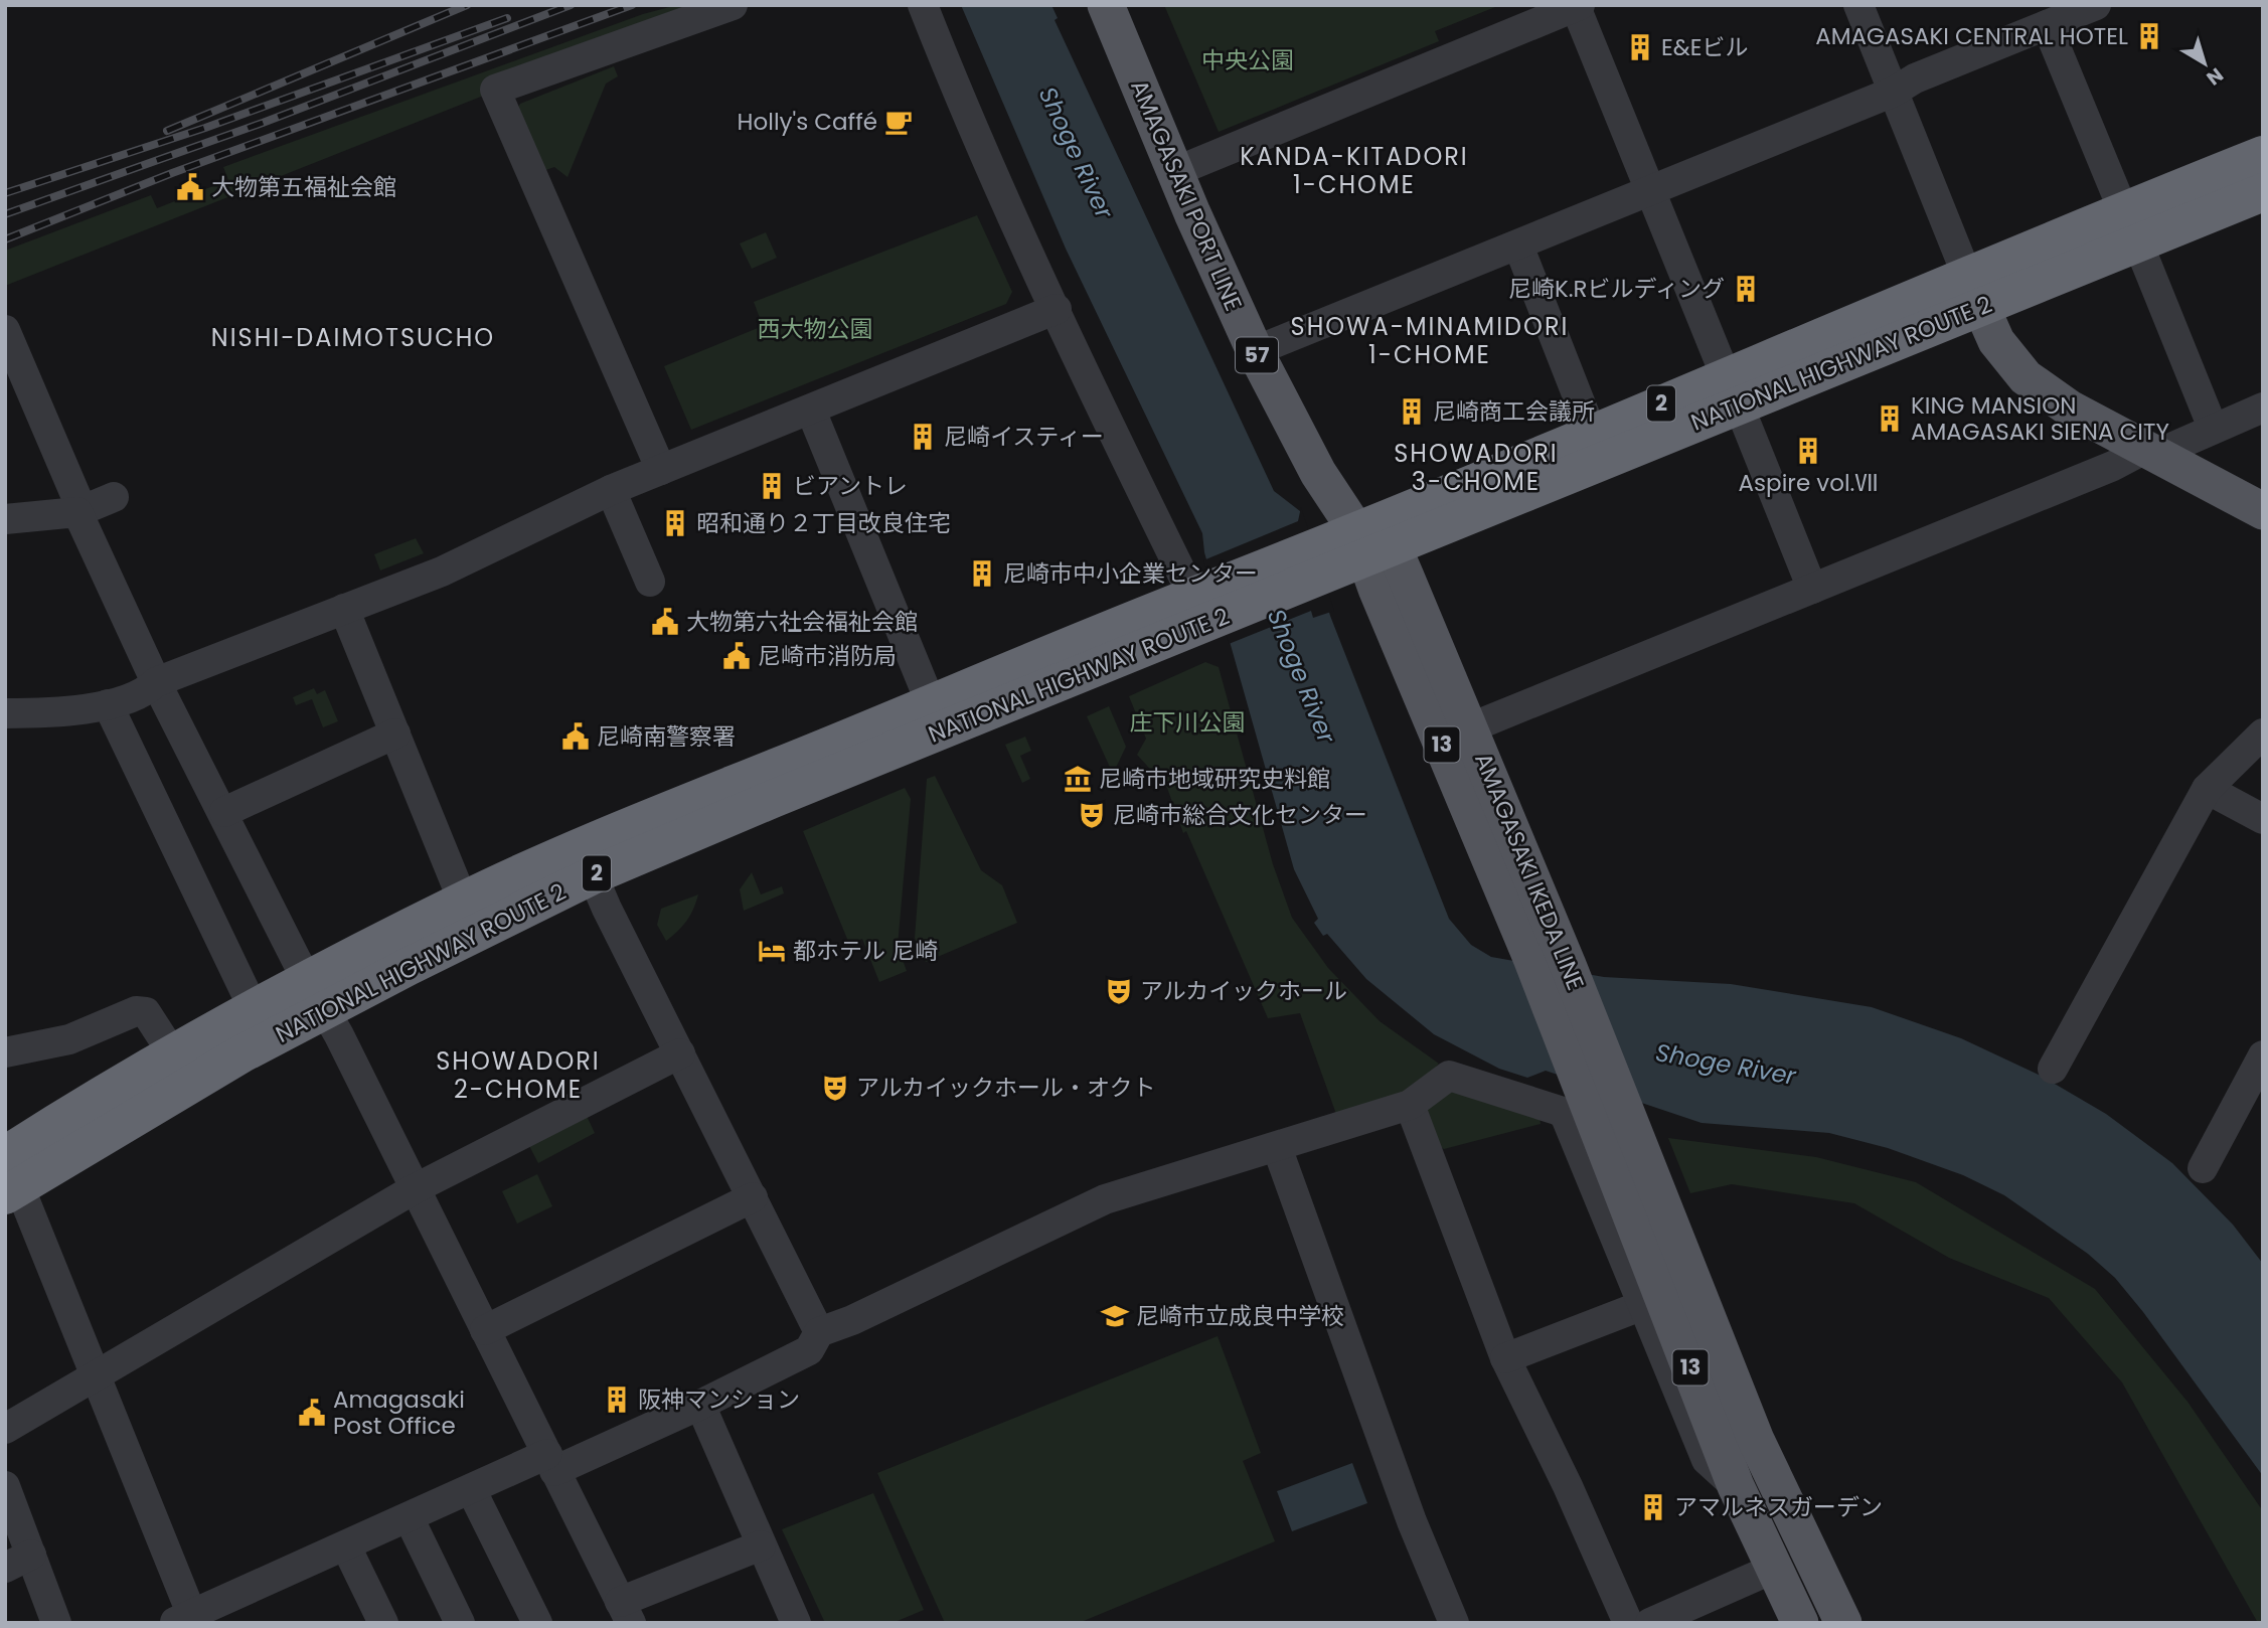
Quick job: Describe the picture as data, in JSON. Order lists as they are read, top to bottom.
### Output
{
  "streets": {
    "highway": ["NATIONAL HIGHWAY ROUTE 2", "2"],
    "main road": [
      "AMAGASAKI PORT LINE",
      "57",
      "13",
      "AMAGASAKI IKEDA LINE"
    ]
  },
  "crossings": [
    ["AMAGASAKI PORT LINE", "NATIONAL HIGHWAY ROUTE 2"],
    ["AMAGASAKI PORT LINE", "AMAGASAKI IKEDA LINE"],
    ["NATIONAL HIGHWAY ROUTE 2", "AMAGASAKI IKEDA LINE"]
  ],
  "districts": [
    "KANDA-KITADORI 1-CHOME",
    "SHOWA-MINAMIDORI 1-CHOME",
    "NISHI-DAIMOTSUCHO",
    "SHOWADORI 3-CHOME",
    "SHOWADORI 2-CHOME"
  ],
  "water": ["Shoge River"],
  "parks": ["中央公園", "西大物公園", "庄下川公園"],
  "places": {
    "building": [
      "AMAGASAKI CENTRAL HOTEL",
      "E&Eビル",
      "尼崎K.Rビルディング",
      "尼崎商工会議所",
      "KING MANSION AMAGASAKI SIENA CITY",
      "尼崎イスティー",
      "Aspire vol.Ⅶ",
      "ビアントレ",
      "昭和通り２丁目改良住宅",
      "尼崎市中小企業センター",
      "阪神マンション",
      "アマルネスガーデン"
    ],
    "cafe": ["Holly's Caffé"],
    "public building": [
      "大物第五福祉会館",
      "大物第六社会福祉会館",
      "尼崎市消防局",
      "尼崎南警察署",
      "Amagasaki Post Office"
    ],
    "museum": ["尼崎市地域研究史料館"],
    "theatre": ["尼崎市総合文化センター", "アルカイックホール", "アルカイックホール・オクト"],
    "hotel": ["都ホテル 尼崎"],
    "school or university": ["尼崎市立成良中学校"]
  },
  "north": "bottom right"
}
